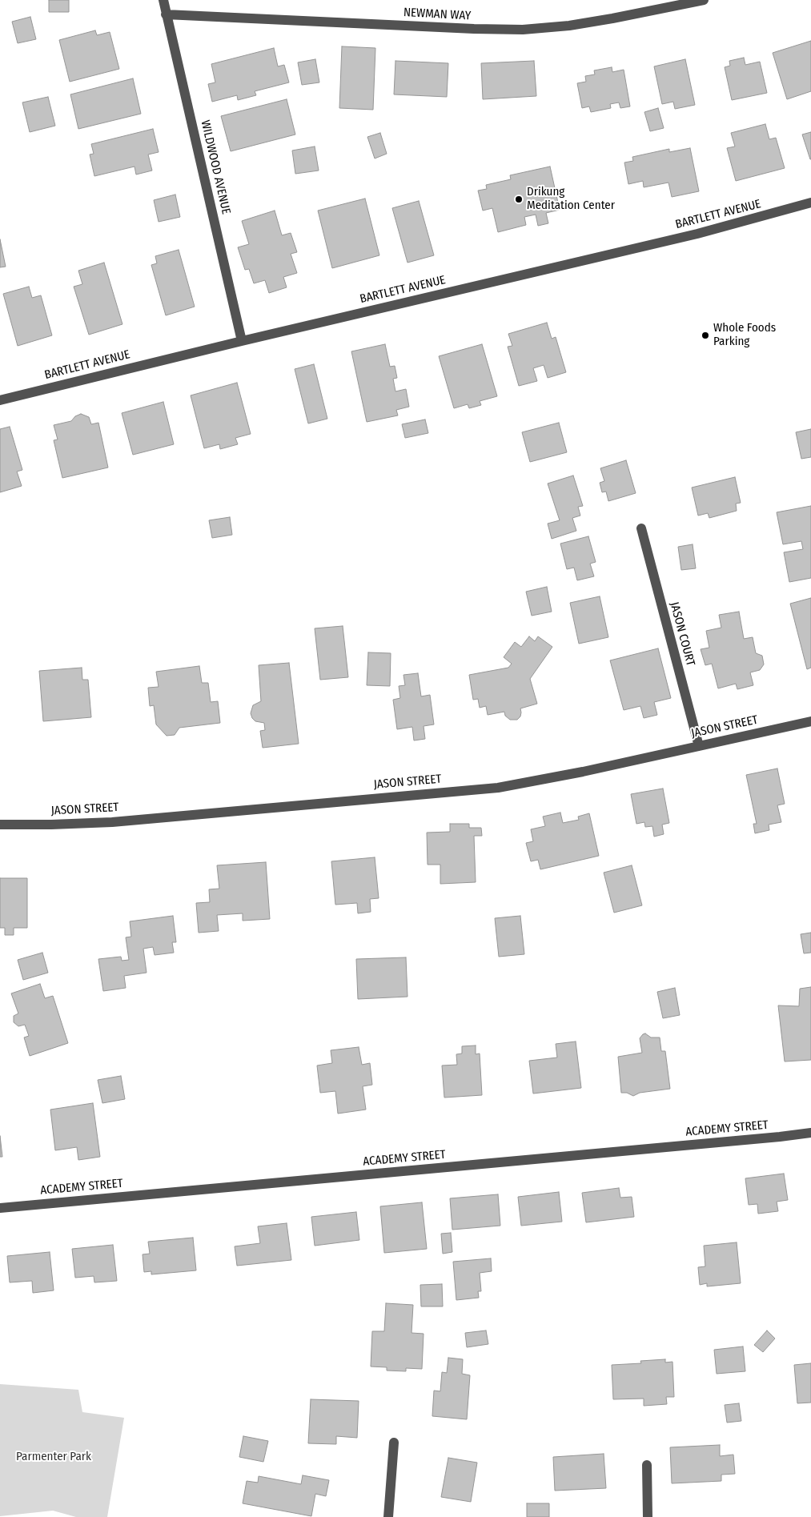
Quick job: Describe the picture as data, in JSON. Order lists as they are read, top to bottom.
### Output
{
  "streets": {
    "street": [
      "NEWMAN WAY",
      "WILDWOOD AVENUE",
      "BARTLETT AVENUE",
      "JASON COURT",
      "JASON STREET",
      "ACADEMY STREET"
    ]
  },
  "crossings": [
    ["NEWMAN WAY", "WILDWOOD AVENUE"],
    ["WILDWOOD AVENUE", "BARTLETT AVENUE"],
    ["JASON COURT", "JASON STREET"]
  ],
  "parks": ["Parmenter Park"],
  "places": ["Drikung Meditation Center", "Whole Foods Parking"]
}
